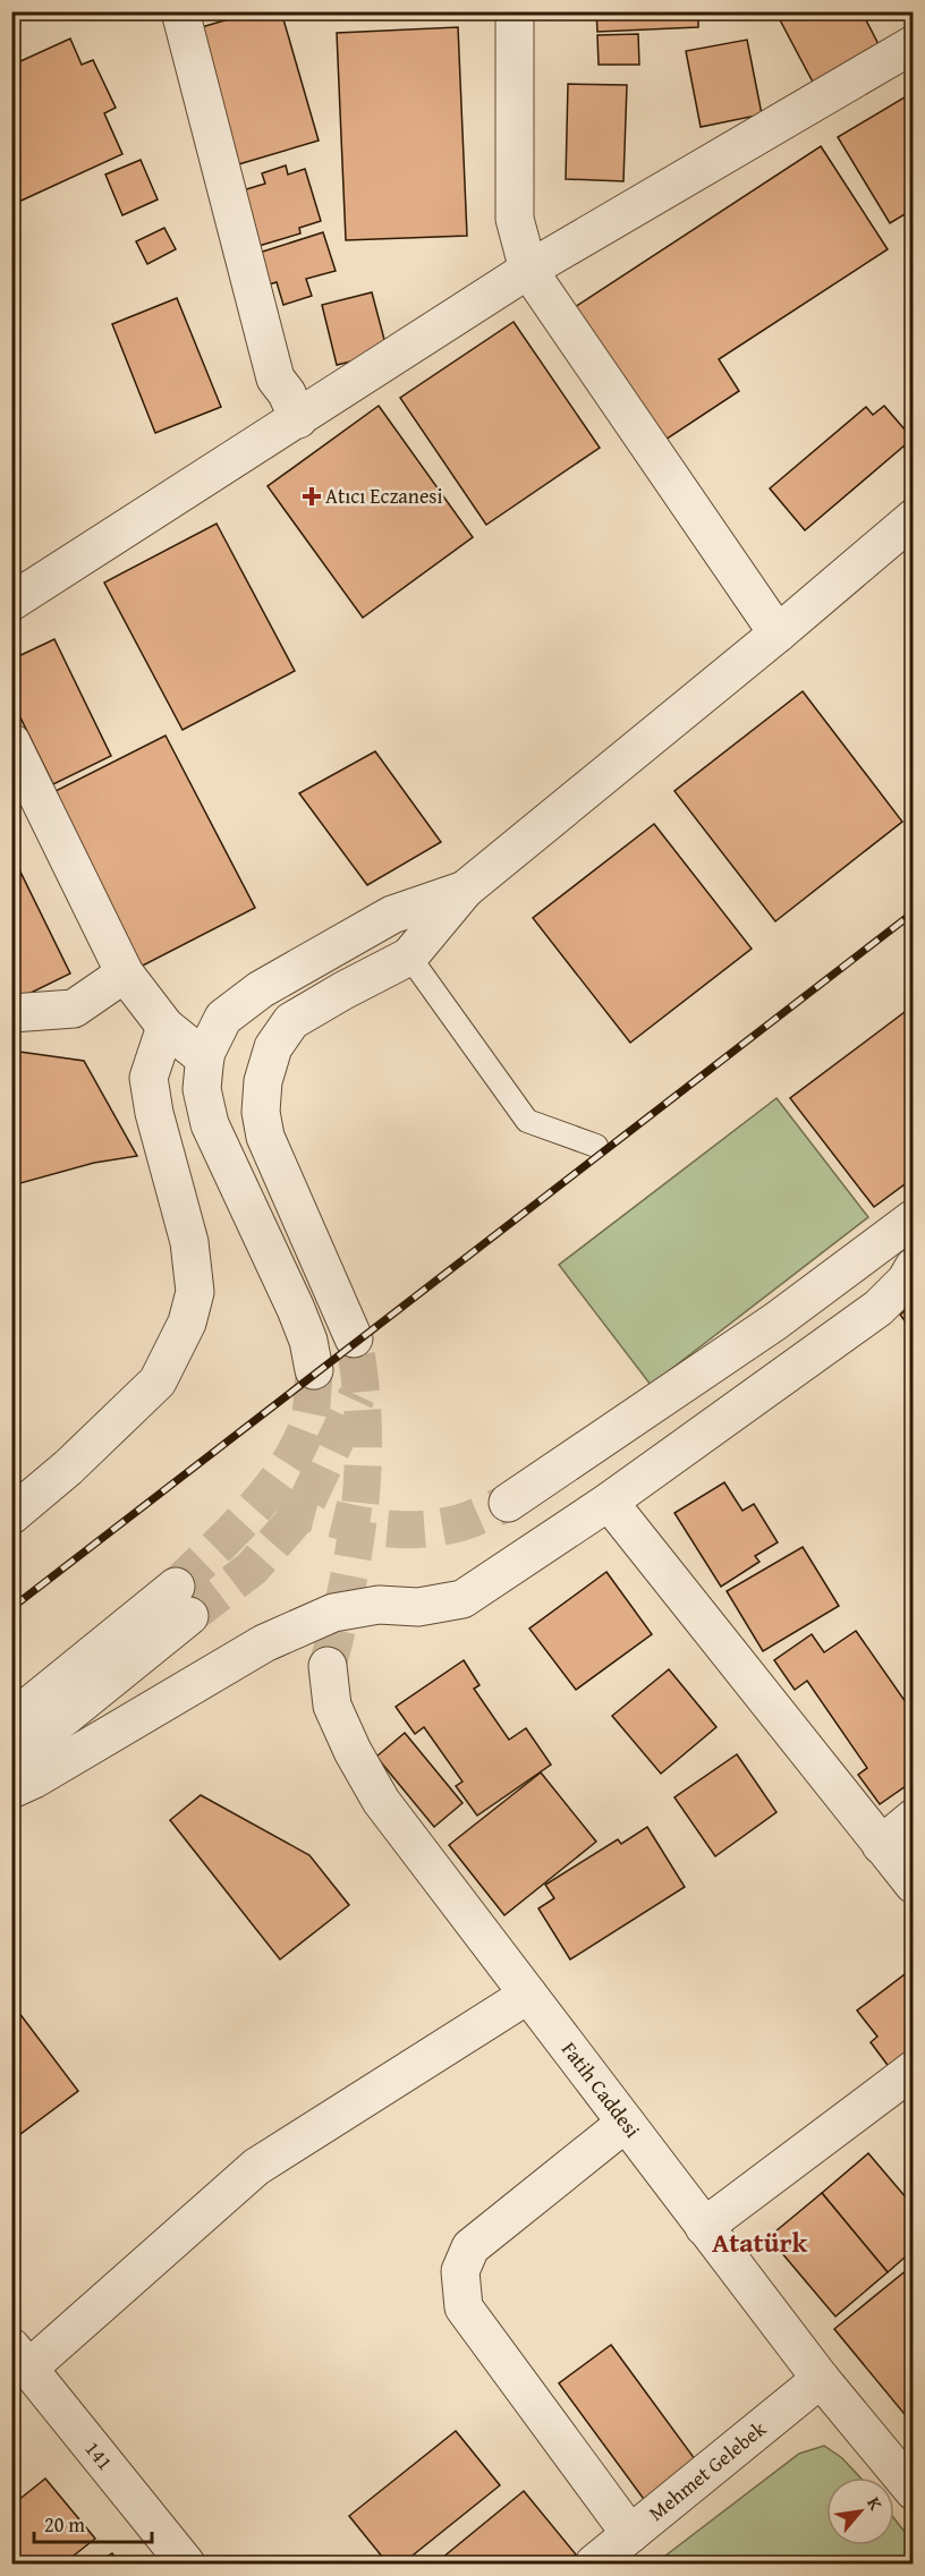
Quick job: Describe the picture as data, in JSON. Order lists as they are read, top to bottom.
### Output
{
  "streets": {
    "street": ["Fatih Caddesi", "141", "Mehmet Gelebek"]
  },
  "crossings": [
    ["Fatih Caddesi", "Mehmet Gelebek"]
  ],
  "districts": ["Atatürk"],
  "places": {
    "health": ["Atıcı Eczanesi"]
  },
  "scale_bar": "20 m",
  "north": "top right"
}
